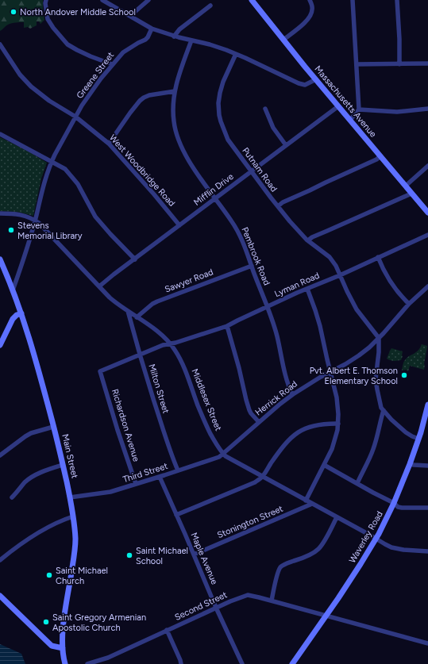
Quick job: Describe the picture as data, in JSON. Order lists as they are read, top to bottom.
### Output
{
  "streets": {
    "main road": ["Massachusetts Avenue", "Main Street", "Waverley Road"],
    "street": [
      "Greene Street",
      "Putnam Road",
      "West Woodbridge Road",
      "Mifflin Drive",
      "Pembrook Road",
      "Sawyer Road",
      "Lyman Road",
      "Milton Street",
      "Herrick Road",
      "Middlesex Street",
      "Richardson Avenue",
      "Third Street",
      "Stonington Street",
      "Maple Avenue",
      "Second Street"
    ]
  },
  "crossings": [
    ["Greene Street", "West Woodbridge Road"],
    ["Greene Street", "Middlesex Street"],
    ["Greene Street", "Main Street"],
    ["Massachusetts Avenue", "Mifflin Drive"],
    ["Putnam Road", "Mifflin Drive"],
    ["Putnam Road", "Lyman Road"],
    ["Putnam Road", "Herrick Road"],
    ["West Woodbridge Road", "Mifflin Drive"],
    ["Mifflin Drive", "Pembrook Road"],
    ["Mifflin Drive", "Middlesex Street"],
    ["Pembrook Road", "Sawyer Road"],
    ["Pembrook Road", "Lyman Road"],
    ["Pembrook Road", "Herrick Road"],
    ["Sawyer Road", "Middlesex Street"],
    ["Lyman Road", "Milton Street"],
    ["Lyman Road", "Middlesex Street"],
    ["Lyman Road", "Richardson Avenue"],
    ["Milton Street", "Middlesex Street"],
    ["Milton Street", "Third Street"],
    ["Herrick Road", "Middlesex Street"],
    ["Herrick Road", "Third Street"],
    ["Middlesex Street", "Third Street"],
    ["Middlesex Street", "Stonington Street"],
    ["Middlesex Street", "Waverley Road"],
    ["Richardson Avenue", "Third Street"],
    ["Main Street", "Third Street"],
    ["Third Street", "Maple Avenue"],
    ["Stonington Street", "Maple Avenue"],
    ["Waverley Road", "Second Street"],
    ["Maple Avenue", "Second Street"]
  ],
  "places": [
    "North Andover Middle School",
    "Stevens Memorial Library",
    "Pvt. Albert E. Thomson Elementary School",
    "Saint Michael School",
    "Saint Michael Church",
    "Saint Gregory Armenian Apostolic Church"
  ]
}
